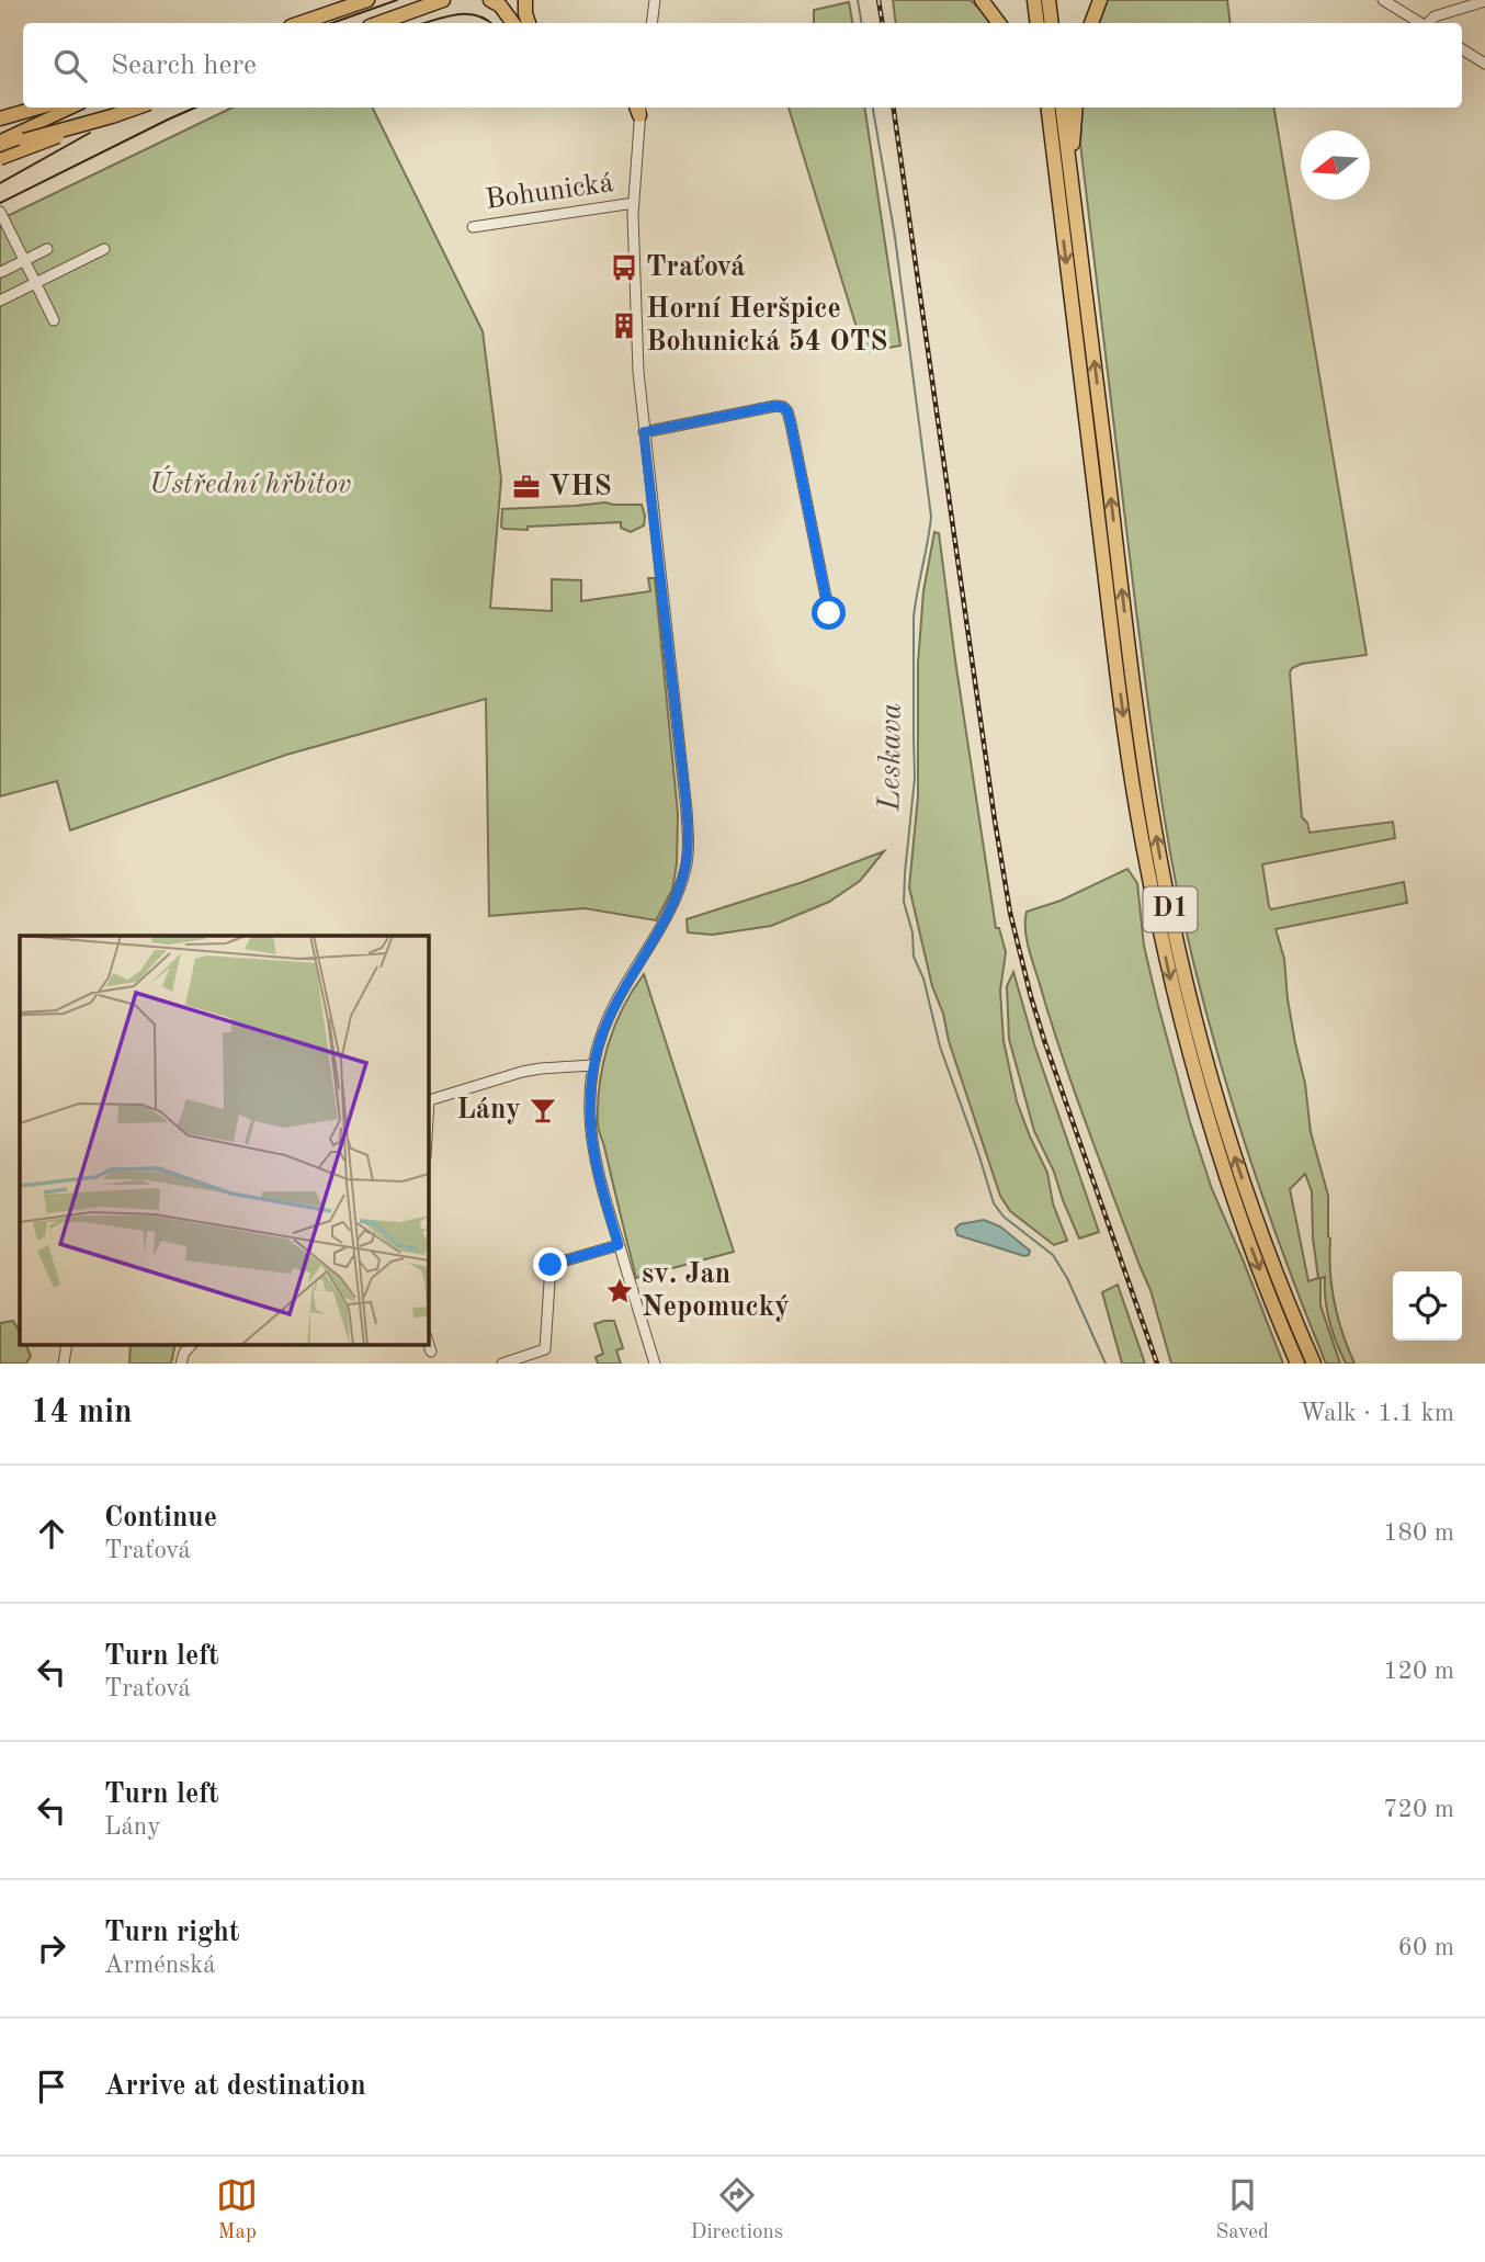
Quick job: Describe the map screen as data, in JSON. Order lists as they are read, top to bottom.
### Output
{
  "streets": {
    "highway": ["D1"],
    "street": ["Bohunická"]
  },
  "water": ["Leskava"],
  "parks": ["Ústřední hřbitov"],
  "places": {
    "bus stop": ["Traťová"],
    "building": ["Horní Heršpice Bohunická 54 OTS"],
    "office": ["VHS"],
    "bar": ["Lány"],
    "place": ["sv. Jan Nepomucký"]
  },
  "north": "left",
  "page": {
    "search": "Search here",
    "heading": ["14 min", "Walk · 1.1 km"],
    "list": [
      ["Continue", "Traťová", "180 m"],
      ["Turn left", "Traťová", "120 m"],
      ["Turn left", "Lány", "720 m"],
      ["Turn right", "Arménská", "60 m"],
      "Arrive at destination"
    ],
    "nav": ["Map", "Directions", "Saved"]
  }
}
